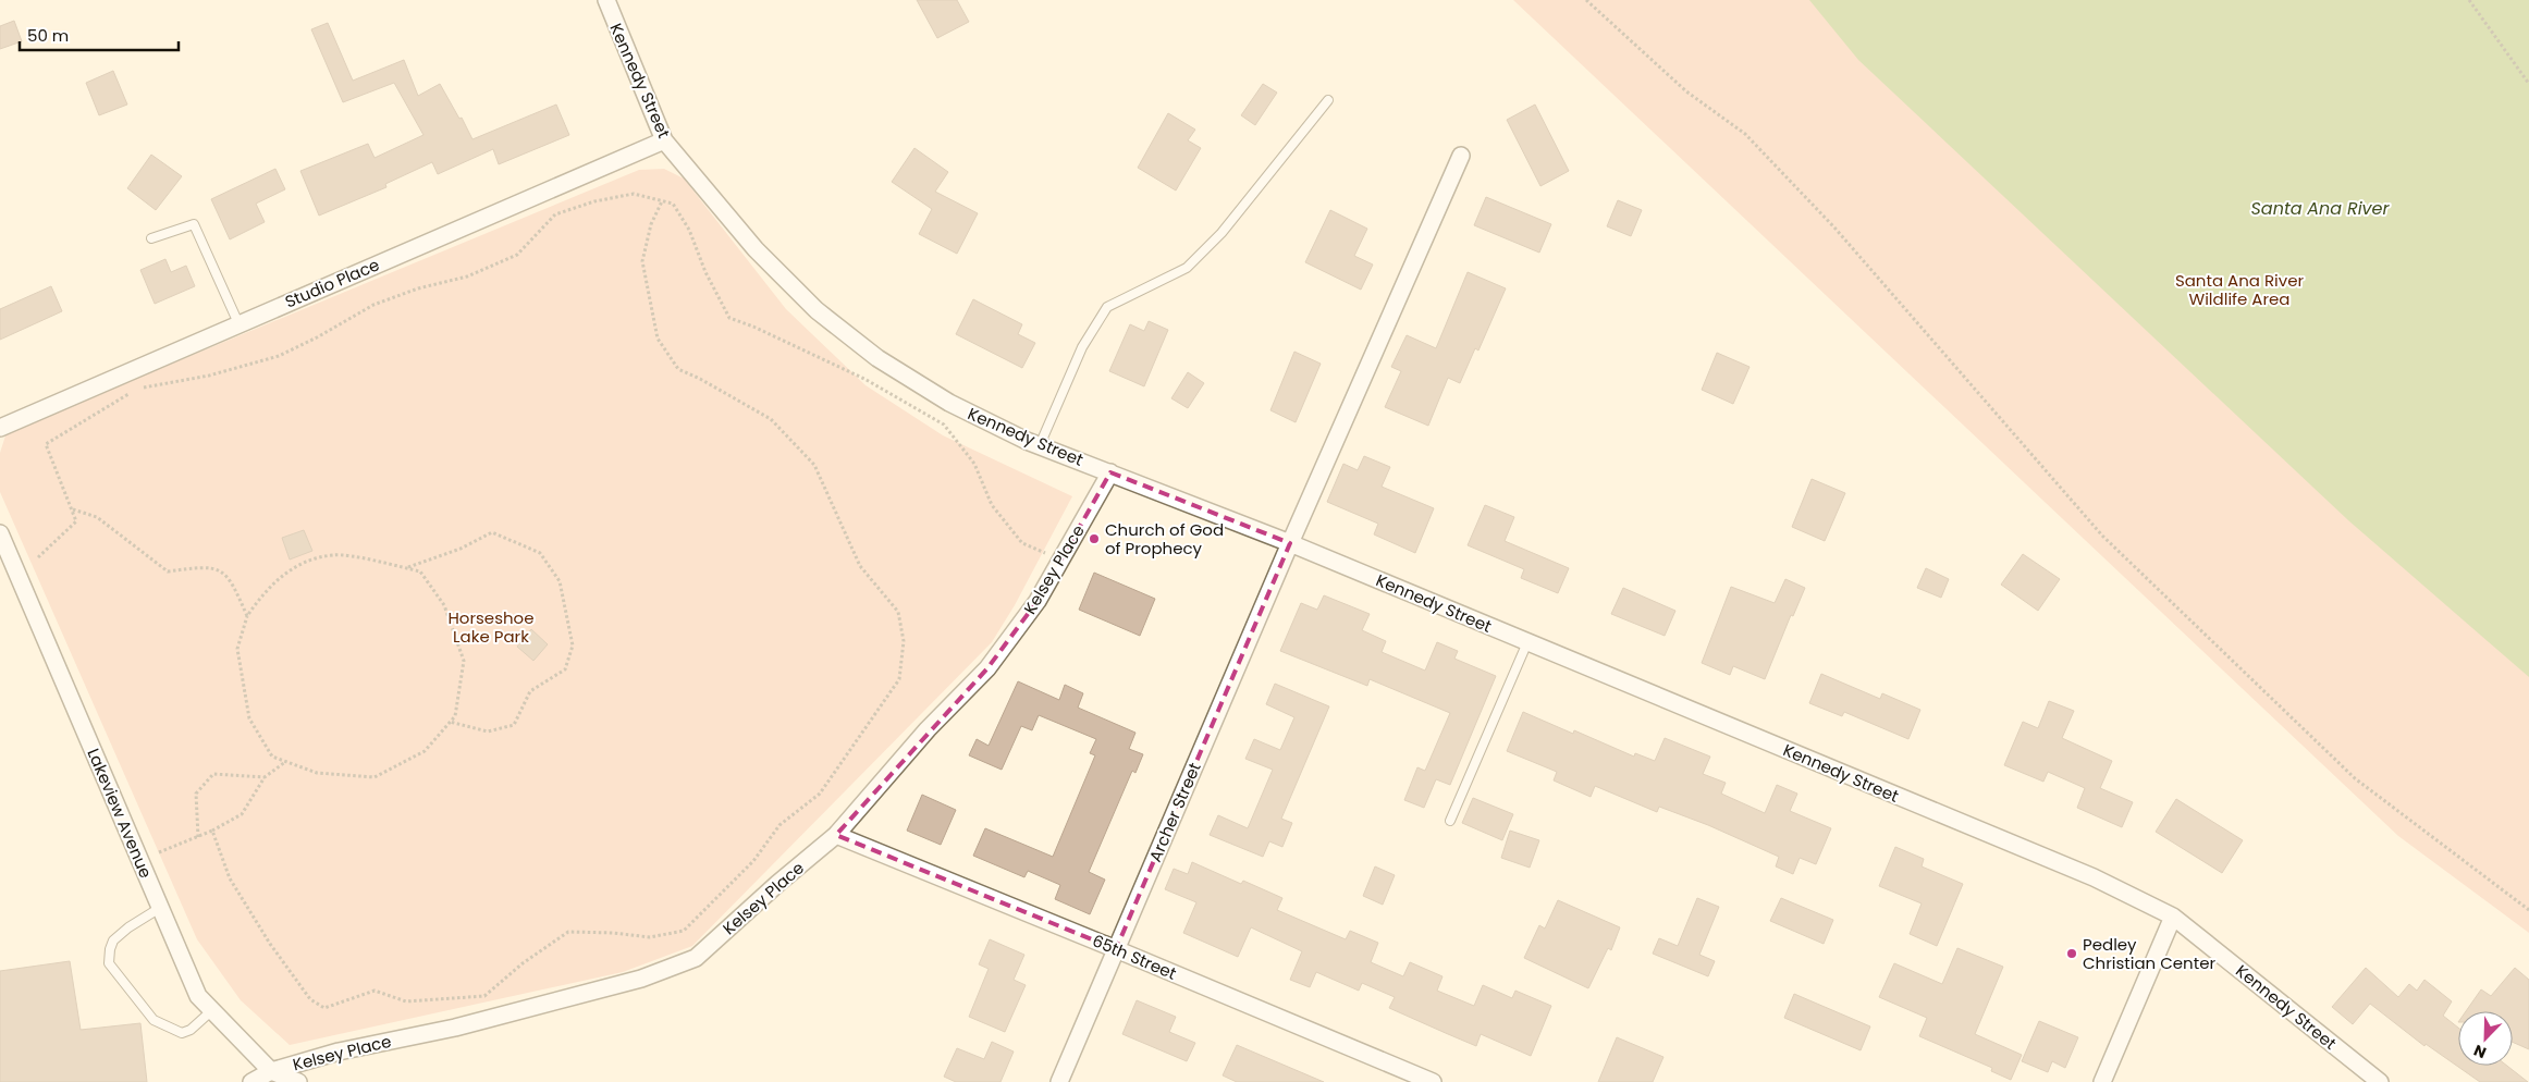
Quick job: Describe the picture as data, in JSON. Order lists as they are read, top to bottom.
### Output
{
  "streets": {
    "street": [
      "Kennedy Street",
      "Studio Place",
      "Kelsey Place",
      "Archer Street",
      "Lakeview Avenue",
      "65th Street"
    ]
  },
  "crossings": [
    ["Kennedy Street", "Studio Place"],
    ["Kennedy Street", "Kelsey Place"],
    ["Kennedy Street", "Archer Street"],
    ["Kelsey Place", "Lakeview Avenue"],
    ["Kelsey Place", "65th Street"],
    ["Archer Street", "65th Street"]
  ],
  "water": ["Santa Ana River"],
  "parks": ["Santa Ana River Wildlife Area", "Horseshoe Lake Park"],
  "places": ["Church of God of Prophecy", "Pedley Christian Center"],
  "scale_bar": "50 m",
  "north": "bottom left"
}
